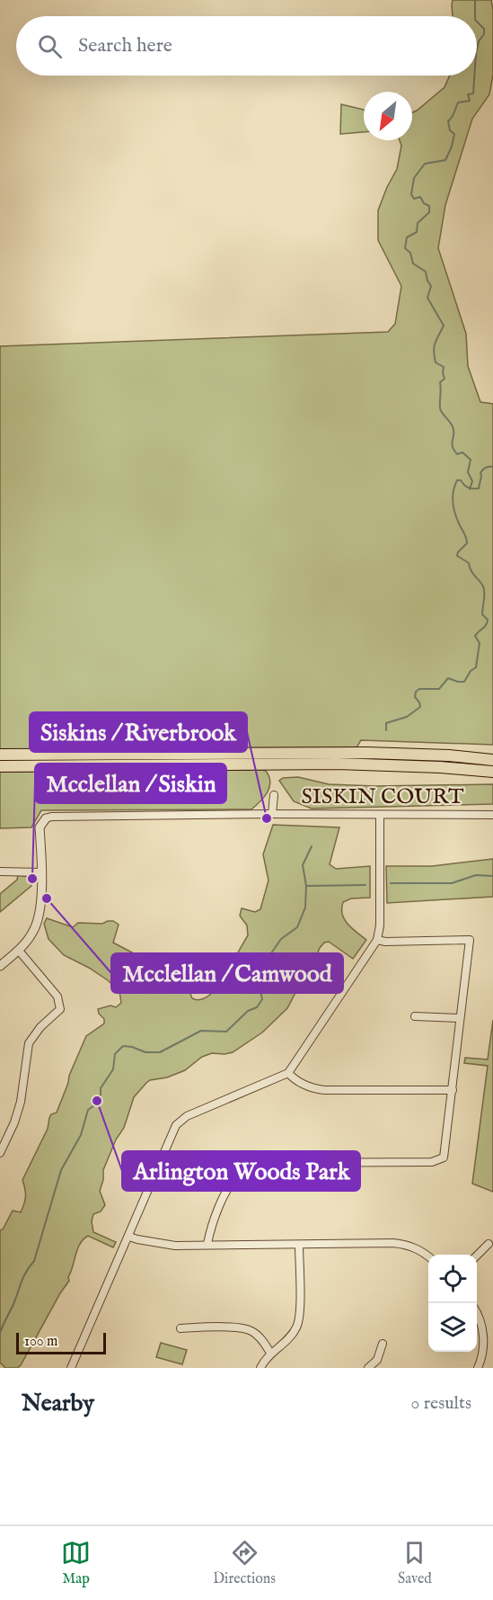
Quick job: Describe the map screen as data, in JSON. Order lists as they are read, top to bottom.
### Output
{
  "streets": {
    "street": ["SISKIN COURT"]
  },
  "places": [
    "Siskins / Riverbrook",
    "Mcclellan / Siskin",
    "Mcclellan / Camwood",
    "Arlington Woods Park"
  ],
  "scale_bar": "100 m",
  "north": "bottom left",
  "page": {
    "search": "Search here",
    "scale": "100 m",
    "heading": ["Nearby", "0 results"],
    "nav": ["Map", "Directions", "Saved"]
  }
}
